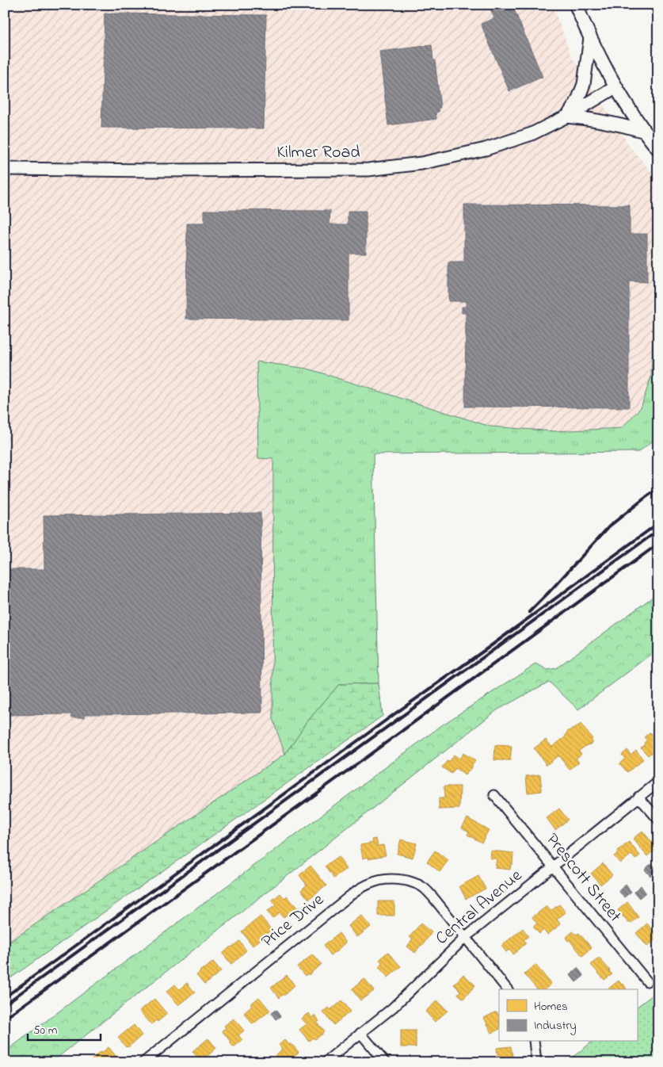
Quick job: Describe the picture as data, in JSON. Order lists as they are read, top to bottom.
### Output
{
  "streets": {
    "street": [
      "Kilmer Road",
      "Prescott Street",
      "Central Avenue",
      "Price Drive"
    ]
  },
  "crossings": [
    ["Prescott Street", "Central Avenue"],
    ["Central Avenue", "Price Drive"]
  ],
  "legend": ["Homes", "Industry"],
  "scale_bar": "50 m"
}
